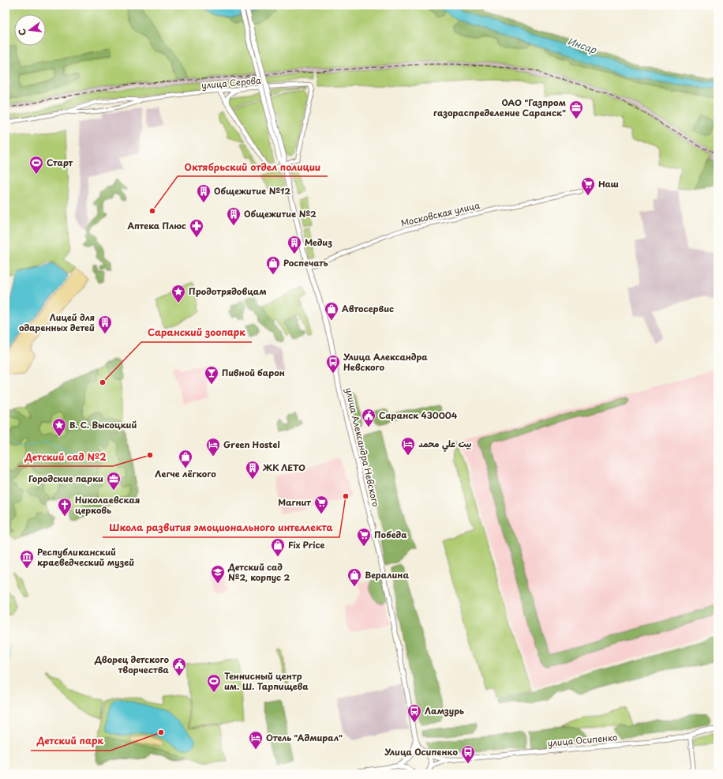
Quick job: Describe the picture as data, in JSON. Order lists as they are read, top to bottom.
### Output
{
  "streets": {
    "main road": ["улица Александра Невского", "улица Осипенко"],
    "street": ["улица Серова", "Московская улица"]
  },
  "crossings": [
    ["улица Серова", "улица Александра Невского"],
    ["Московская улица", "улица Александра Невского"]
  ],
  "water": ["Инсар"],
  "places": {
    "office": ["ОАО \"Газпром газораспределение Саранск\"", "Городские парки"],
    "sports": ["Старт", "Теннисный центр им. Ш. Тарпищева"],
    "supermarket": ["Наш", "Магнит", "Победа"],
    "building": [
      "Общежитие №12",
      "Общежитие №2",
      "Медиз",
      "Лицей для одаренных детей",
      "ЖК ЛЕТО"
    ],
    "other": [
      "Октябрьский отдел полиции",
      "Саранский зоопарк",
      "Детский сад №2",
      "Школа развития эмоционального интеллекта",
      "Детский парк"
    ],
    "pharmacy": ["Аптека Плюс"],
    "shop": [
      "Роспечать",
      "Автосервис",
      "Легче лёгкого",
      "Fix Price",
      "Вералина"
    ],
    "place": ["Продотрядовцам", "В. С. Высоцкий"],
    "bus stop": ["Улица Александра Невского", "Ламзурь", "Улица Осипенко"],
    "bar": ["Пивной барон"],
    "public building": ["Саранск 430004", "Дворец детского творчества"],
    "hotel": ["بيت علي محمد", "Green Hostel", "Отель \"Адмирал\""],
    "church": ["Николаевская церковь"],
    "museum": ["Республиканский краеведческий музей"],
    "school or university": ["Детский сад №2, корпус 2"]
  },
  "north": "left"
}
